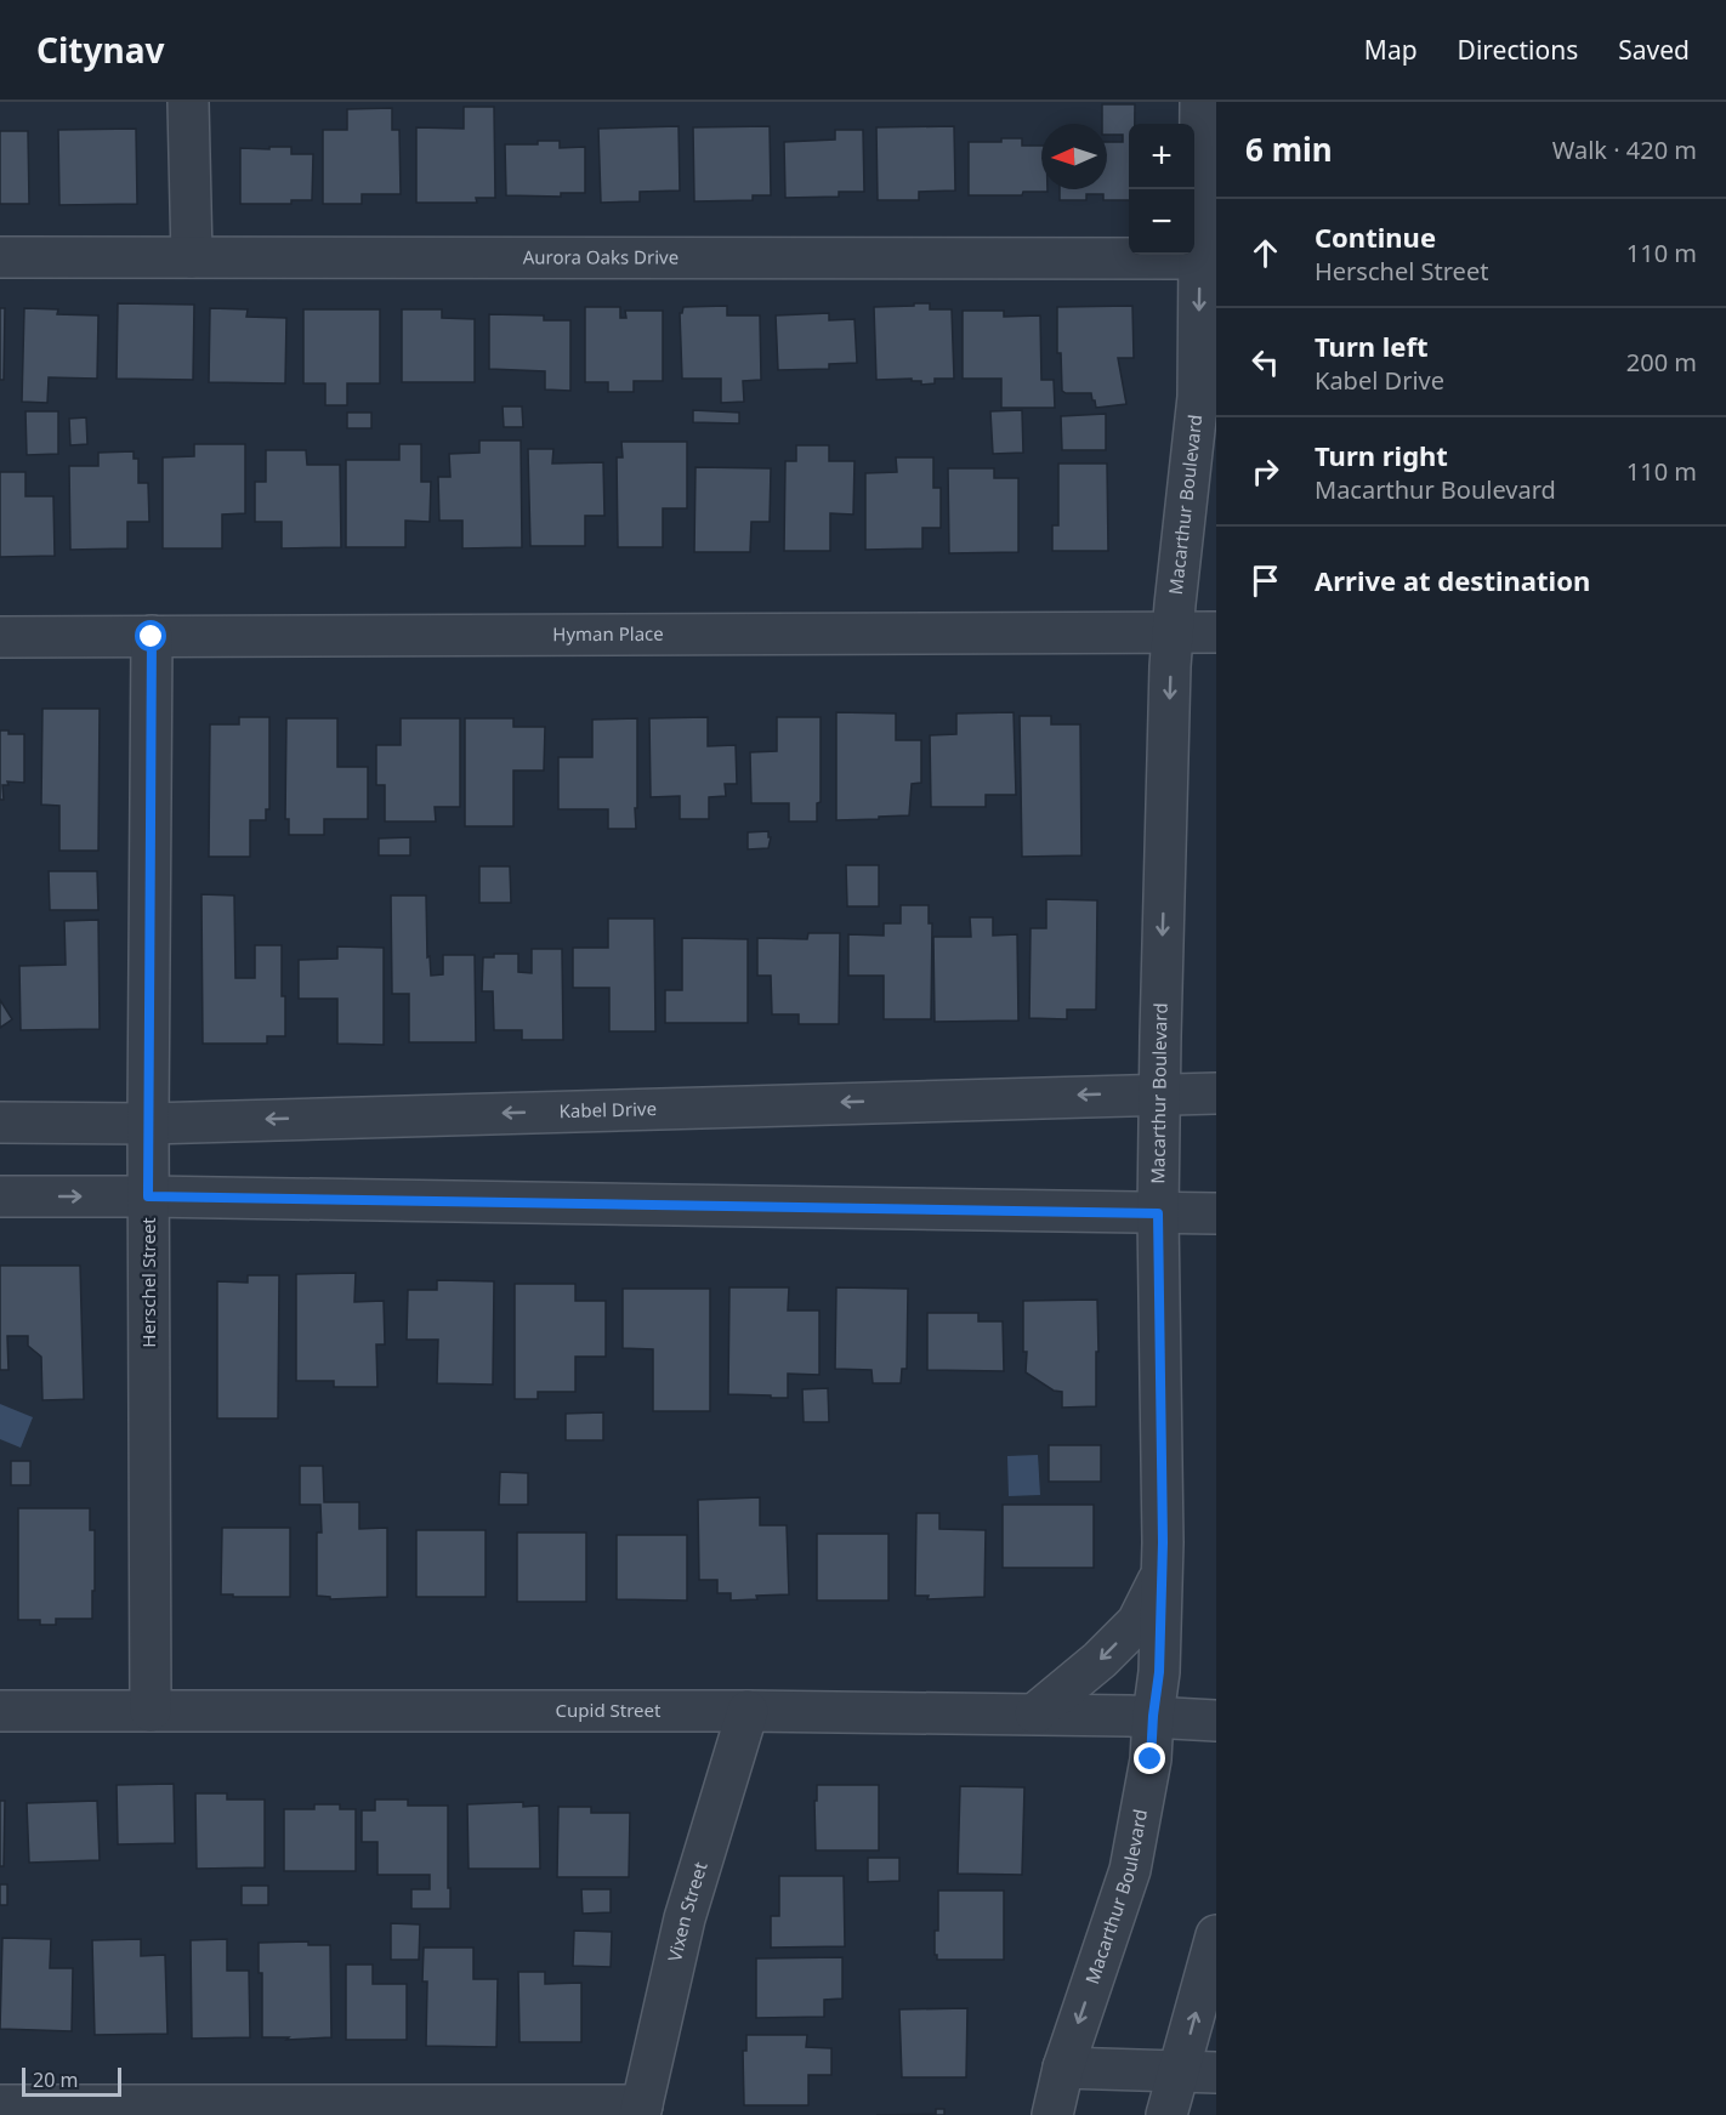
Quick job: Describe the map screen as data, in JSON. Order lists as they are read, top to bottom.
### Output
{
  "streets": {
    "street": [
      "Aurora Oaks Drive",
      "Macarthur Boulevard",
      "Hyman Place",
      "Kabel Drive",
      "Herschel Street",
      "Cupid Street",
      "Vixen Street"
    ]
  },
  "crossings": [
    ["Aurora Oaks Drive", "Macarthur Boulevard"],
    ["Macarthur Boulevard", "Hyman Place"],
    ["Macarthur Boulevard", "Kabel Drive"],
    ["Macarthur Boulevard", "Cupid Street"],
    ["Hyman Place", "Herschel Street"],
    ["Kabel Drive", "Herschel Street"],
    ["Herschel Street", "Cupid Street"],
    ["Cupid Street", "Vixen Street"]
  ],
  "one_way": ["Macarthur Boulevard"],
  "scale_bar": "20 m",
  "north": "left",
  "page": {
    "header": "Citynav",
    "nav": ["Map", "Directions", "Saved"],
    "heading": ["6 min", "Walk · 420 m"],
    "map_buttons": ["+", "−"],
    "list": [
      ["Continue", "Herschel Street", "110 m"],
      ["Turn left", "Kabel Drive", "200 m"],
      ["Turn right", "Macarthur Boulevard", "110 m"],
      "Arrive at destination"
    ],
    "scale": "20 m"
  }
}
